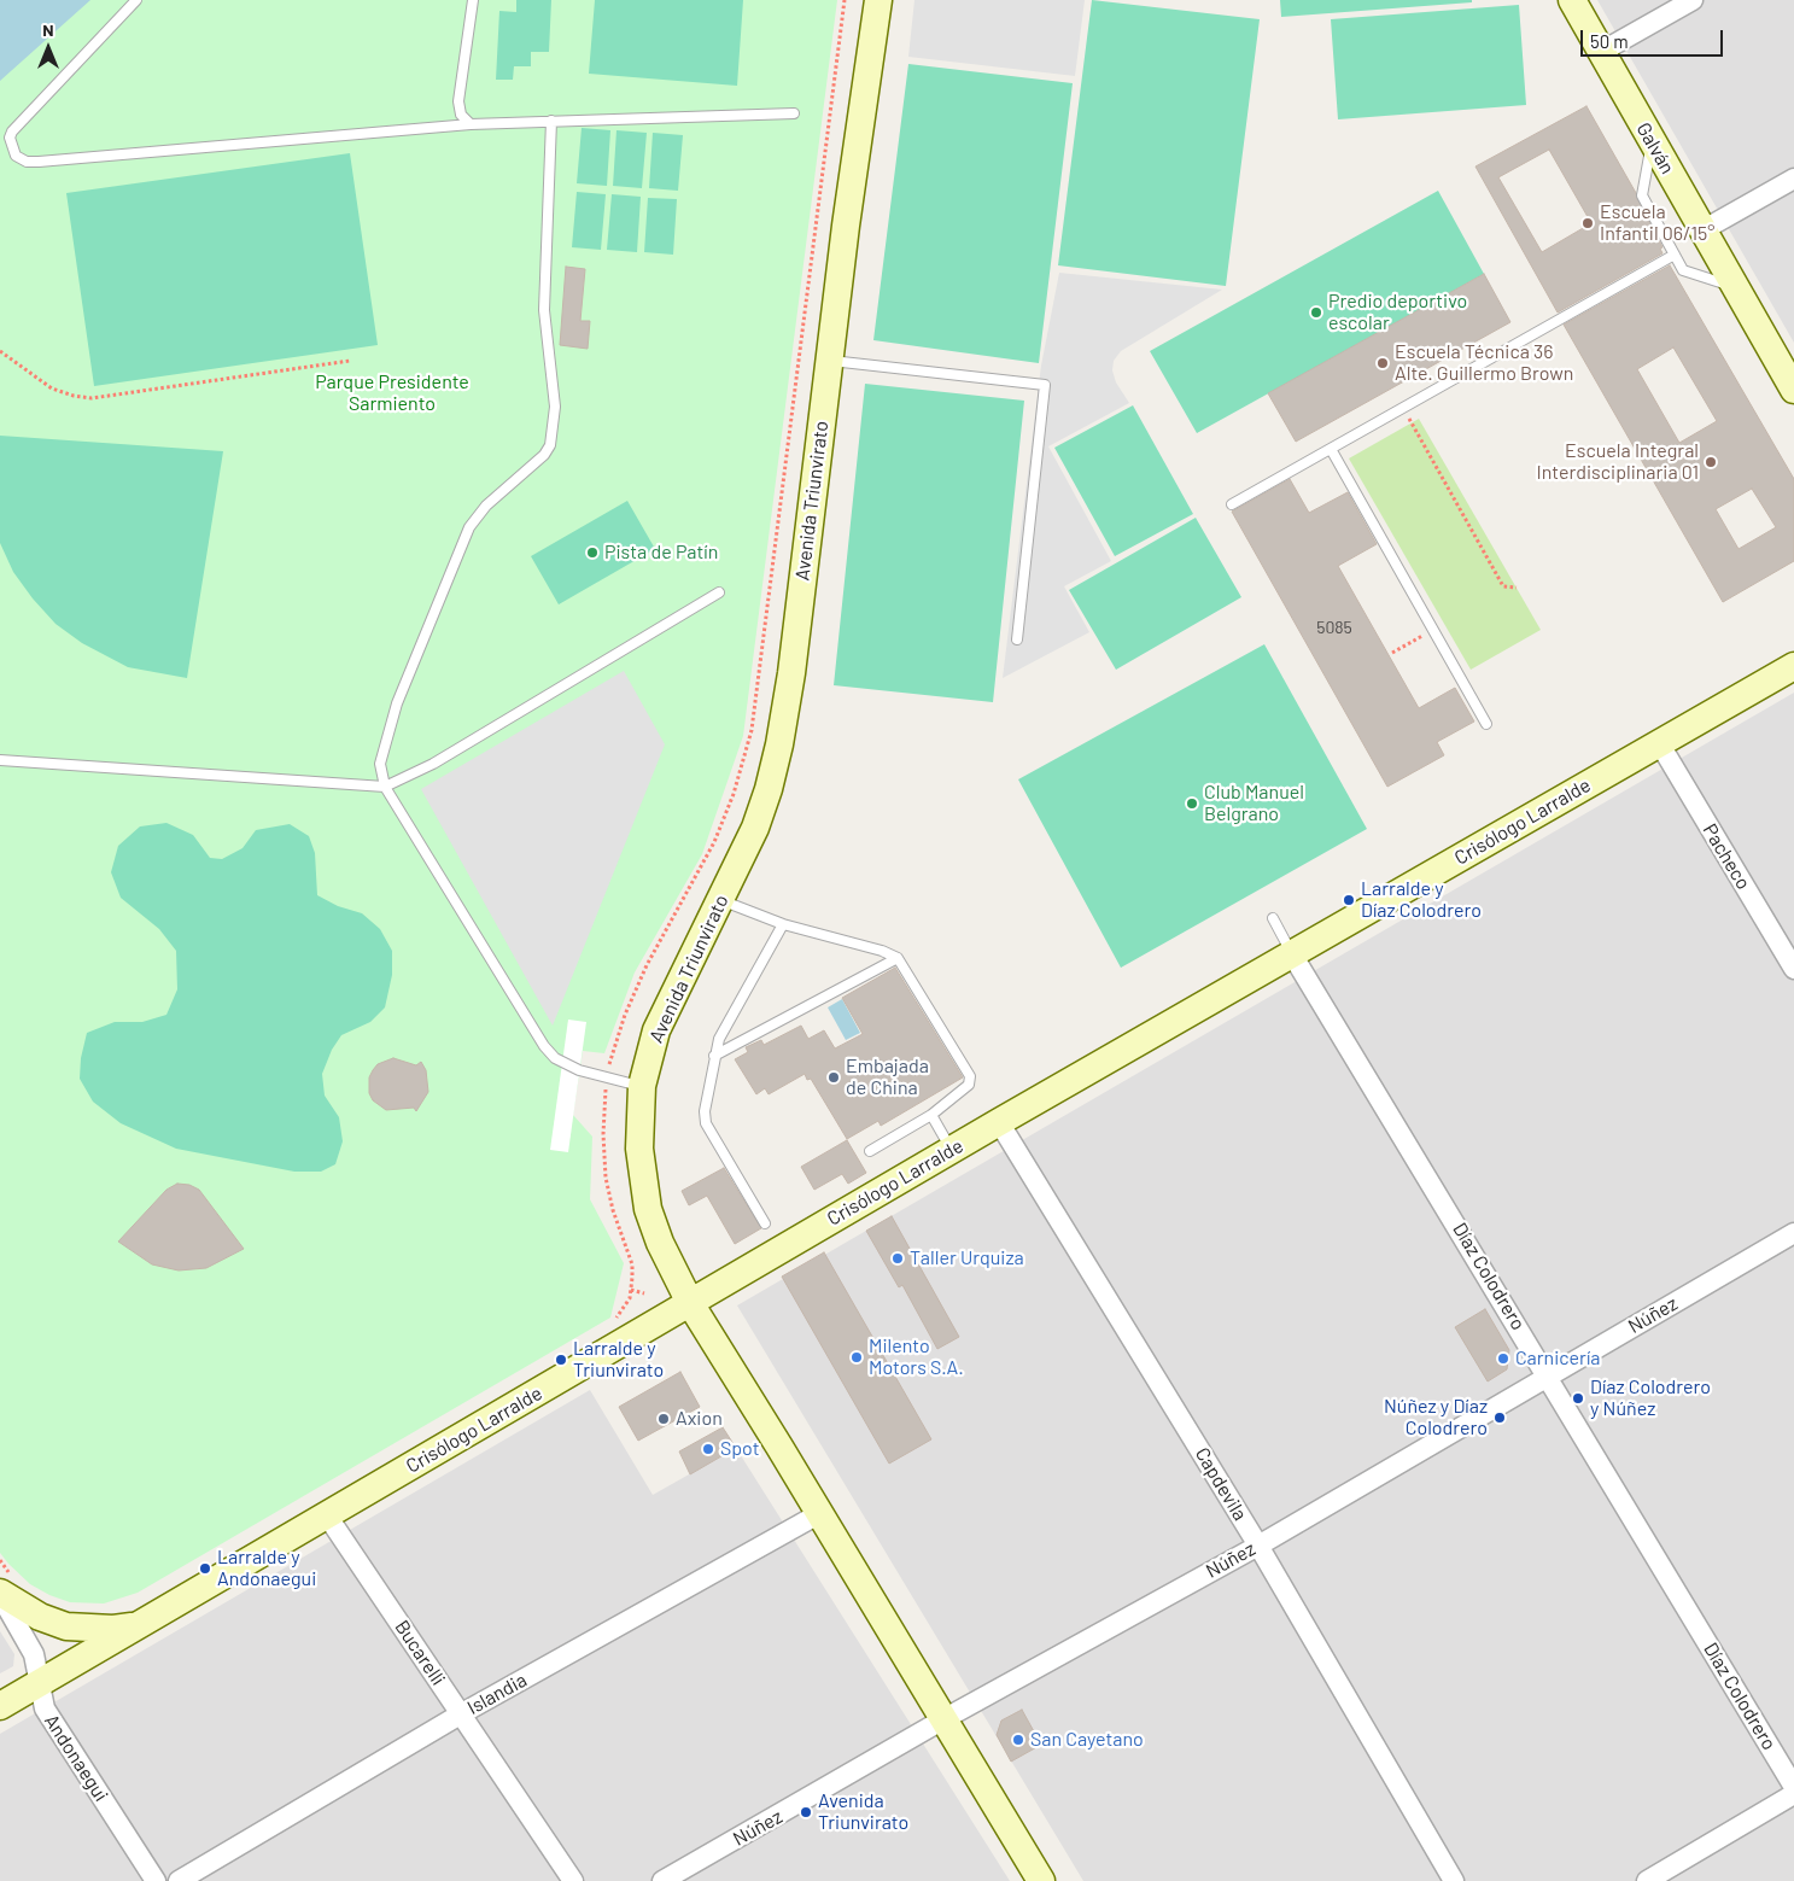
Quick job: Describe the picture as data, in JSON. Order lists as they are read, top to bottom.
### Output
{
  "streets": {
    "street": [
      "Galván",
      "Avenida Triunvirato",
      "Crisólogo Larralde",
      "Pacheco",
      "Díaz Colodrero",
      "Núñez",
      "Capdevila",
      "Bucarelli",
      "Islandia",
      "Andonaegui"
    ]
  },
  "crossings": [
    ["Avenida Triunvirato", "Crisólogo Larralde"],
    ["Avenida Triunvirato", "Núñez"],
    ["Avenida Triunvirato", "Islandia"],
    ["Crisólogo Larralde", "Pacheco"],
    ["Crisólogo Larralde", "Díaz Colodrero"],
    ["Crisólogo Larralde", "Capdevila"],
    ["Crisólogo Larralde", "Bucarelli"],
    ["Crisólogo Larralde", "Andonaegui"],
    ["Díaz Colodrero", "Núñez"],
    ["Núñez", "Capdevila"],
    ["Bucarelli", "Islandia"]
  ],
  "parks": ["Parque Presidente Sarmiento"],
  "places": [
    "Escuela Infantil 06/15°",
    "Predio deportivo escolar",
    "Escuela Técnica 36 Alte. Guillermo Brown",
    "Escuela Integral Interdisciplinaria 01",
    "Pista de Patín",
    "Club Manuel Belgrano",
    "Larralde y Díaz Colodrero",
    "Embajada de China",
    "Taller Urquiza",
    "Milento Motors S.A.",
    "Carnicería",
    "Larralde y Triunvirato",
    "Díaz Colodrero y Núñez",
    "Núñez y Díaz Colodrero",
    "Axion",
    "Spot",
    "Larralde y Andonaegui",
    "San Cayetano",
    "Avenida Triunvirato"
  ],
  "house_numbers": ["5085"],
  "scale_bar": "50 m",
  "north": "top"
}
